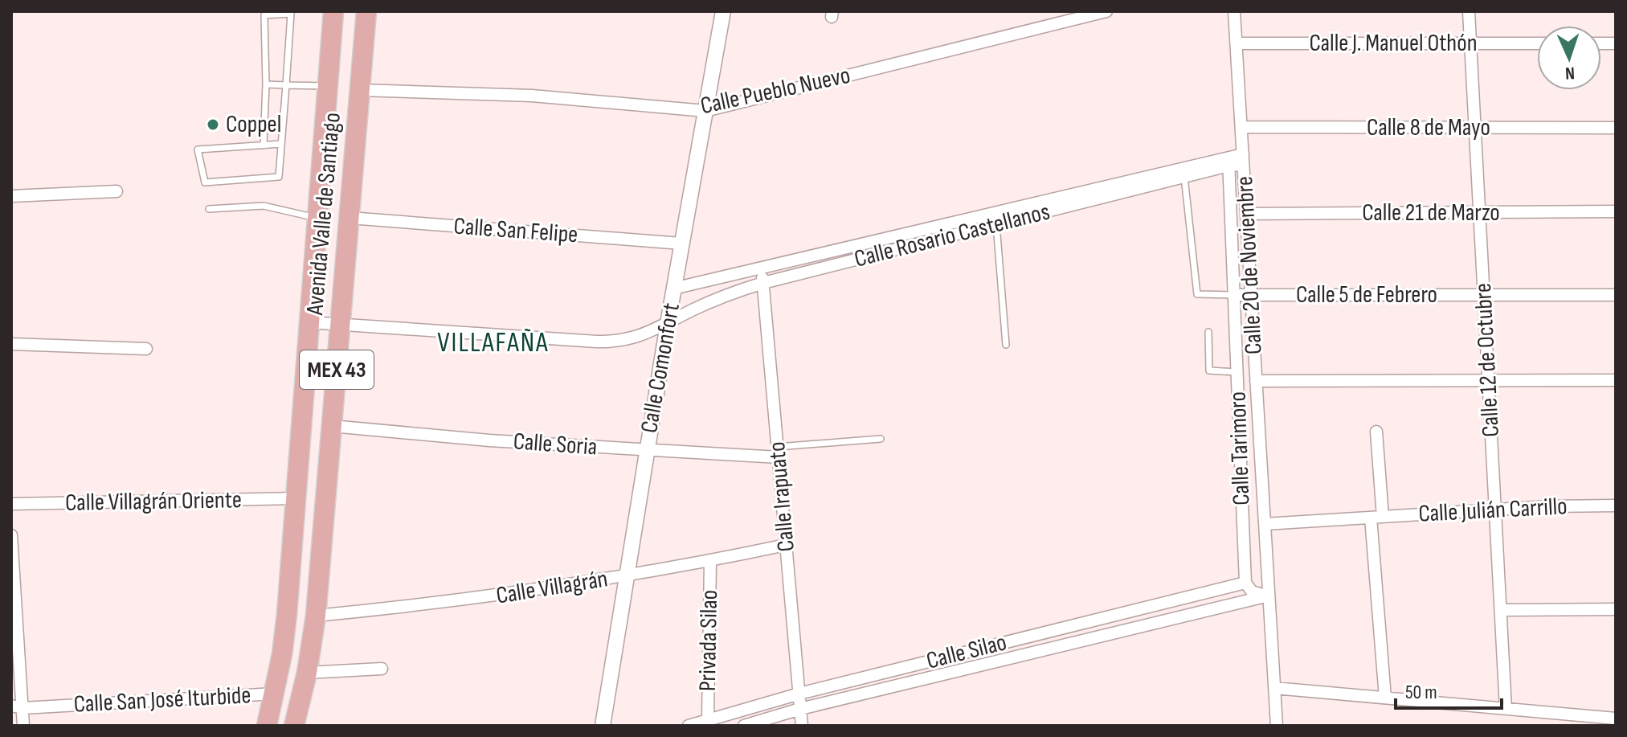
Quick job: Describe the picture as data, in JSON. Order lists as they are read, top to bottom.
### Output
{
  "streets": {
    "main road": ["Avenida Valle de Santiago", "MEX 43"],
    "street": [
      "Calle J. Manuel Othón",
      "Calle Pueblo Nuevo",
      "Calle 8 de Mayo",
      "Calle 21 de Marzo",
      "Calle San Felipe",
      "Calle Rosario Castellanos",
      "Calle 20 de Noviembre",
      "Calle 5 de Febrero",
      "Calle 12 de Octubre",
      "Calle Comonfort",
      "Calle Soria",
      "Calle Tarimoro",
      "Calle Irapuato",
      "Calle Villagrán Oriente",
      "Calle Julián Carrillo",
      "Calle Villagrán",
      "Privada Silao",
      "Calle Silao",
      "Calle San José Iturbide"
    ]
  },
  "crossings": [
    ["Calle J. Manuel Othón", "Calle 20 de Noviembre"],
    ["Calle J. Manuel Othón", "Calle 12 de Octubre"],
    ["Calle Pueblo Nuevo", "Avenida Valle de Santiago"],
    ["Calle Pueblo Nuevo", "Calle Comonfort"],
    ["Calle 8 de Mayo", "Calle 20 de Noviembre"],
    ["Calle 8 de Mayo", "Calle 12 de Octubre"],
    ["Calle 21 de Marzo", "Calle 20 de Noviembre"],
    ["Calle 21 de Marzo", "Calle 12 de Octubre"],
    ["Avenida Valle de Santiago", "Calle San Felipe"],
    ["Avenida Valle de Santiago", "Calle Rosario Castellanos"],
    ["Avenida Valle de Santiago", "Calle Soria"],
    ["Avenida Valle de Santiago", "Calle Villagrán Oriente"],
    ["Avenida Valle de Santiago", "Calle Villagrán"],
    ["Avenida Valle de Santiago", "Calle San José Iturbide"],
    ["Calle San Felipe", "Calle Comonfort"],
    ["Calle Rosario Castellanos", "Calle 20 de Noviembre"],
    ["Calle Rosario Castellanos", "Calle Comonfort"],
    ["Calle Rosario Castellanos", "Calle Tarimoro"],
    ["Calle Rosario Castellanos", "Calle Irapuato"],
    ["Calle 20 de Noviembre", "Calle 5 de Febrero"],
    ["Calle 20 de Noviembre", "Calle Julián Carrillo"],
    ["Calle 20 de Noviembre", "Calle Silao"],
    ["Calle 5 de Febrero", "Calle 12 de Octubre"],
    ["Calle 5 de Febrero", "Calle Tarimoro"],
    ["Calle 12 de Octubre", "Calle Julián Carrillo"],
    ["Calle Comonfort", "Calle Soria"],
    ["Calle Comonfort", "Calle Villagrán"],
    ["Calle Soria", "Calle Irapuato"],
    ["Calle Tarimoro", "Calle Silao"],
    ["Calle Irapuato", "Calle Villagrán"],
    ["Calle Irapuato", "Calle Silao"],
    ["Calle Villagrán", "Privada Silao"],
    ["Privada Silao", "Calle Silao"]
  ],
  "districts": ["VILLAFAÑA"],
  "places": ["Coppel"],
  "scale_bar": "50 m",
  "north": "bottom"
}
